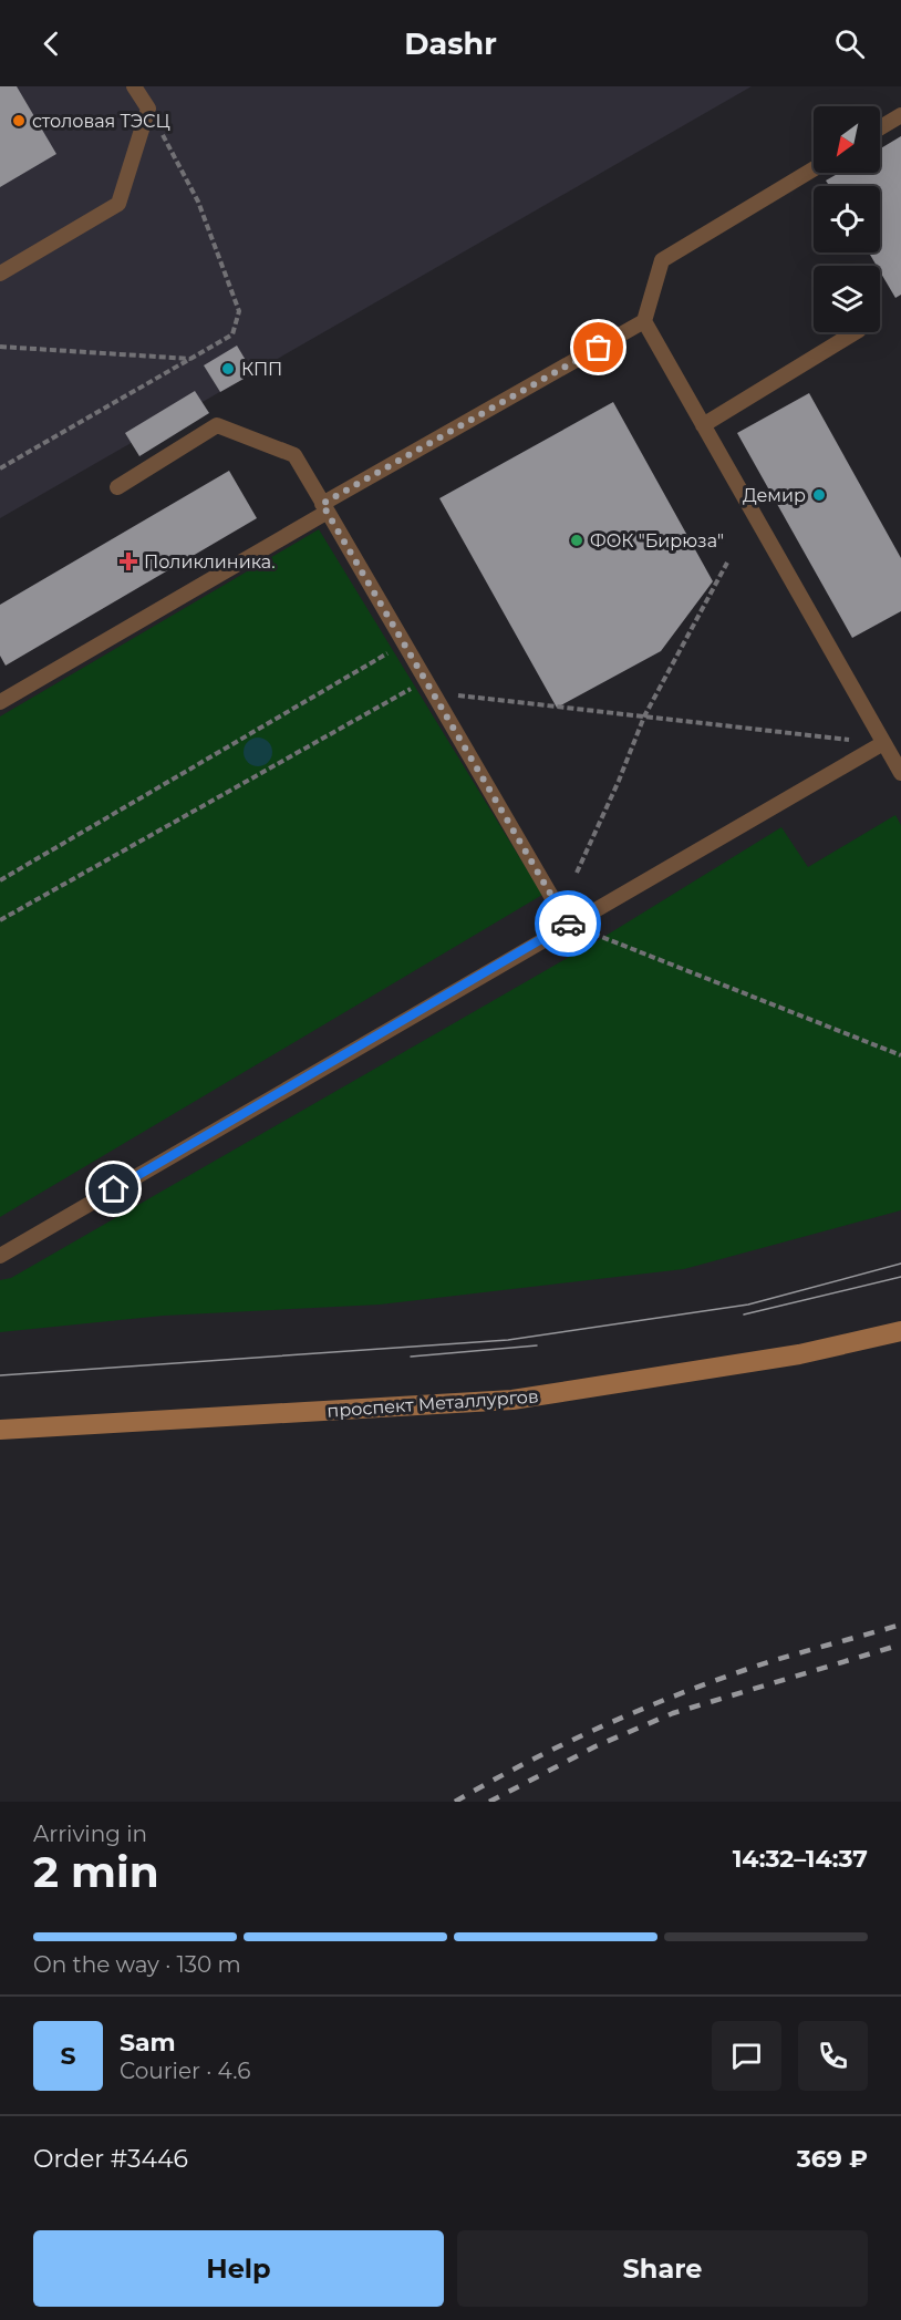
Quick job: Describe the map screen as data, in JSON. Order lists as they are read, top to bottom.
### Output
{
  "streets": {
    "street": ["проспект Металлургов"]
  },
  "places": {
    "other": [
      "столовая ТЭСЦ",
      "КПП",
      "Демир",
      "ФОК \"Бирюза\""
    ],
    "health": ["Поликлиника."]
  },
  "north": "bottom left",
  "page": {
    "header": "Dashr",
    "heading": ["2 min", "Arriving in", "14:32–14:37"],
    "panel": [
      "Sam",
      "Courier · 4.6",
      "Order #3446",
      "369 ₽"
    ],
    "bar": "On the way · 130 m",
    "round": "S",
    "buttons": ["Help", "Share"]
  }
}
